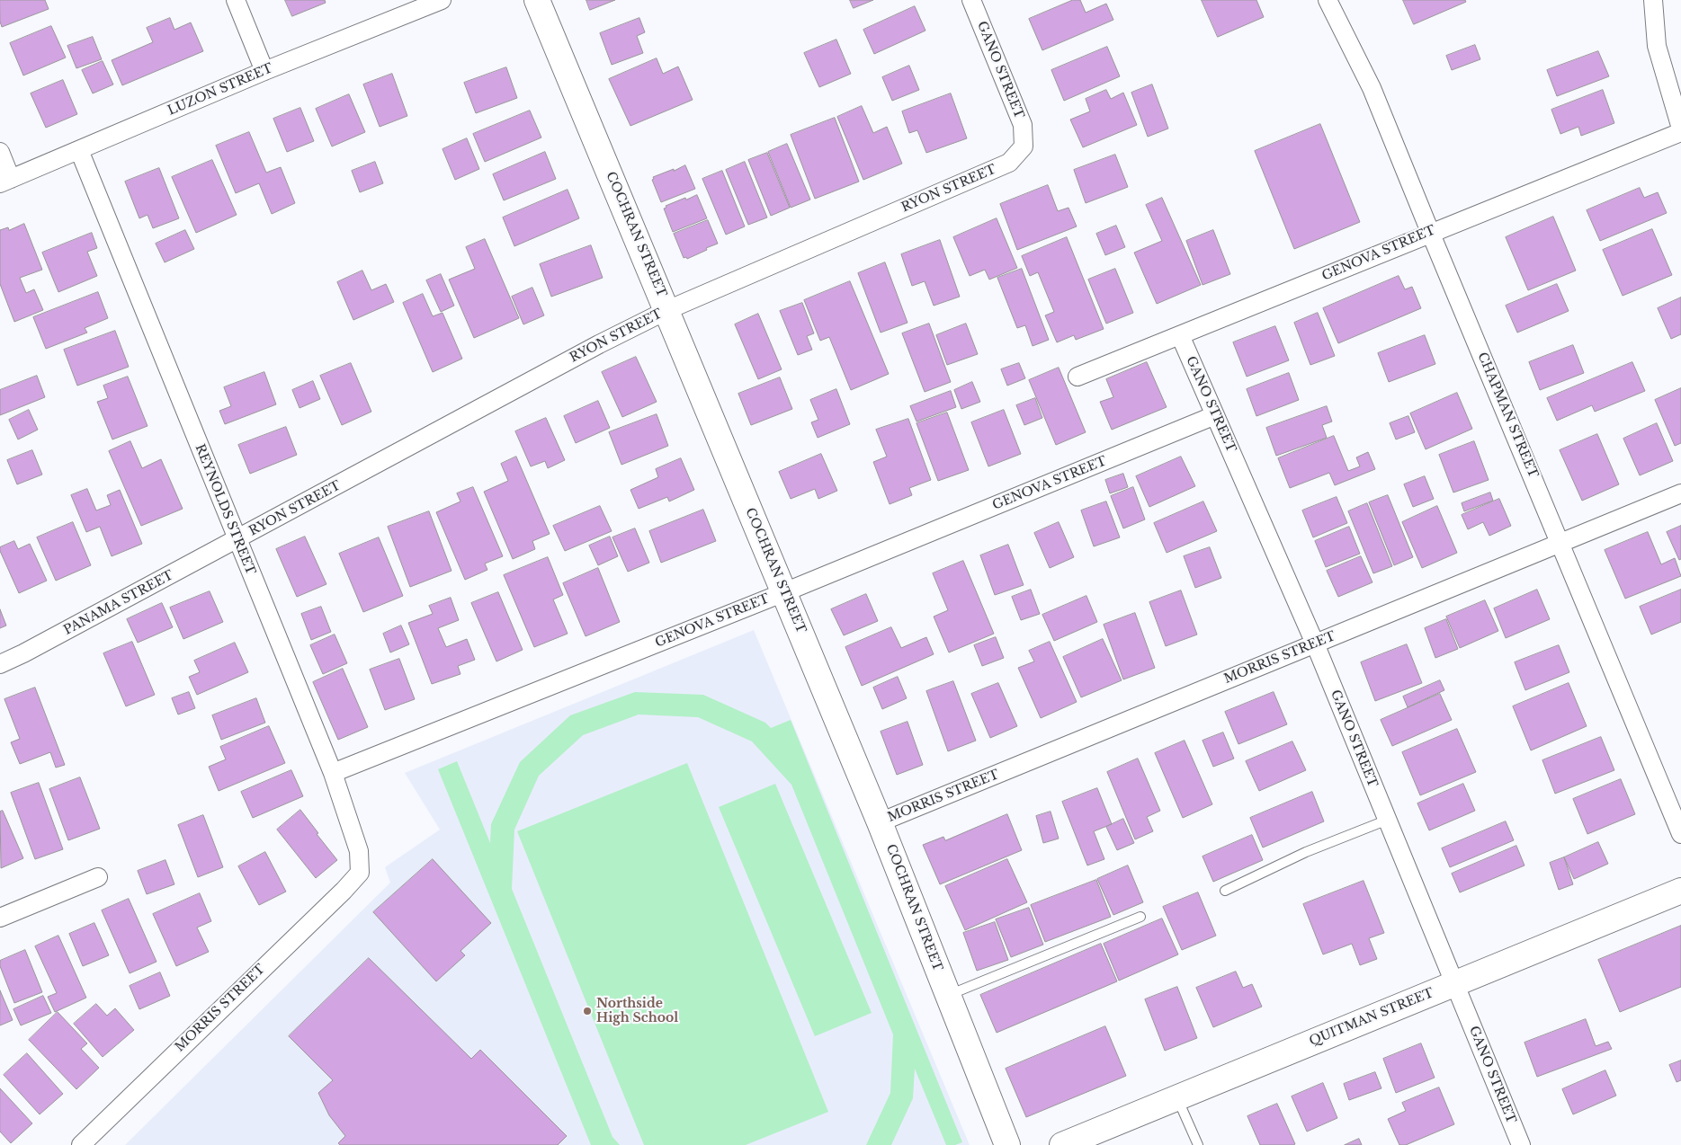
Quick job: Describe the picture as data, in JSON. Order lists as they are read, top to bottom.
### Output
{
  "streets": {
    "street": [
      "GANO STREET",
      "LUZON STREET",
      "RYON STREET",
      "COCHRAN STREET",
      "GENOVA STREET",
      "CHAPMAN STREET",
      "REYNOLDS STREET",
      "PANAMA STREET",
      "MORRIS STREET",
      "QUITMAN STREET"
    ]
  },
  "crossings": [
    ["GANO STREET", "RYON STREET"],
    ["GANO STREET", "GENOVA STREET"],
    ["GANO STREET", "MORRIS STREET"],
    ["GANO STREET", "QUITMAN STREET"],
    ["LUZON STREET", "REYNOLDS STREET"],
    ["RYON STREET", "COCHRAN STREET"],
    ["RYON STREET", "REYNOLDS STREET"],
    ["RYON STREET", "PANAMA STREET"],
    ["COCHRAN STREET", "GENOVA STREET"],
    ["COCHRAN STREET", "MORRIS STREET"],
    ["GENOVA STREET", "CHAPMAN STREET"],
    ["GENOVA STREET", "REYNOLDS STREET"],
    ["CHAPMAN STREET", "MORRIS STREET"],
    ["REYNOLDS STREET", "PANAMA STREET"],
    ["REYNOLDS STREET", "MORRIS STREET"]
  ],
  "places": ["Northside High School"]
}
